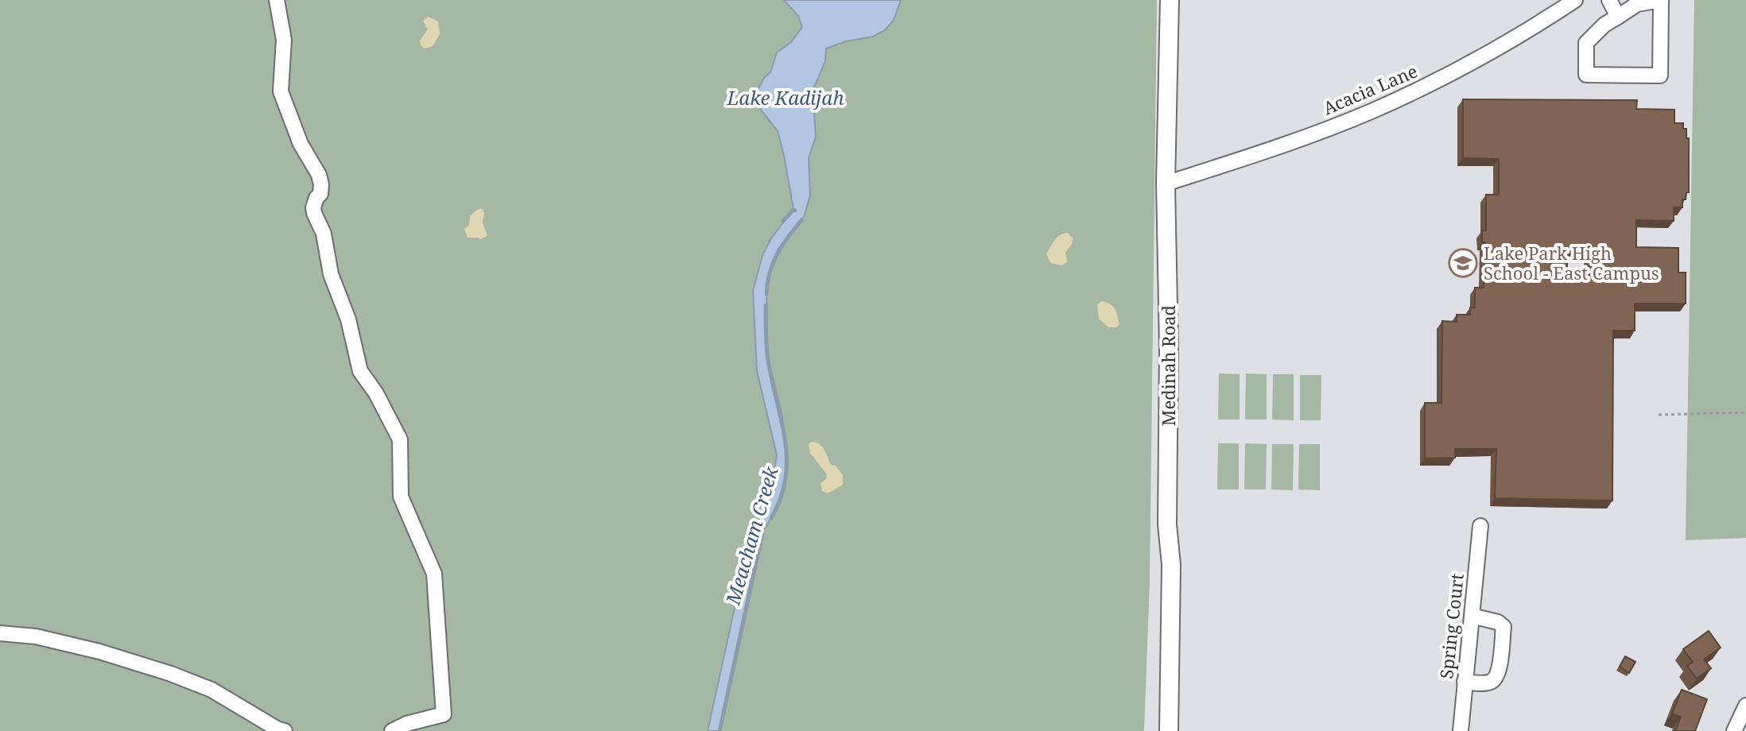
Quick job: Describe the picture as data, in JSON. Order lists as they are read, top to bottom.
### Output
{
  "streets": {
    "main road": ["Medinah Road"],
    "street": ["Acacia Lane", "Spring Court"]
  },
  "crossings": [
    ["Acacia Lane", "Medinah Road"]
  ],
  "water": ["Lake Kadijah", "Meacham Creek"],
  "places": {
    "school or university": ["Lake Park High School - East Campus"]
  }
}
